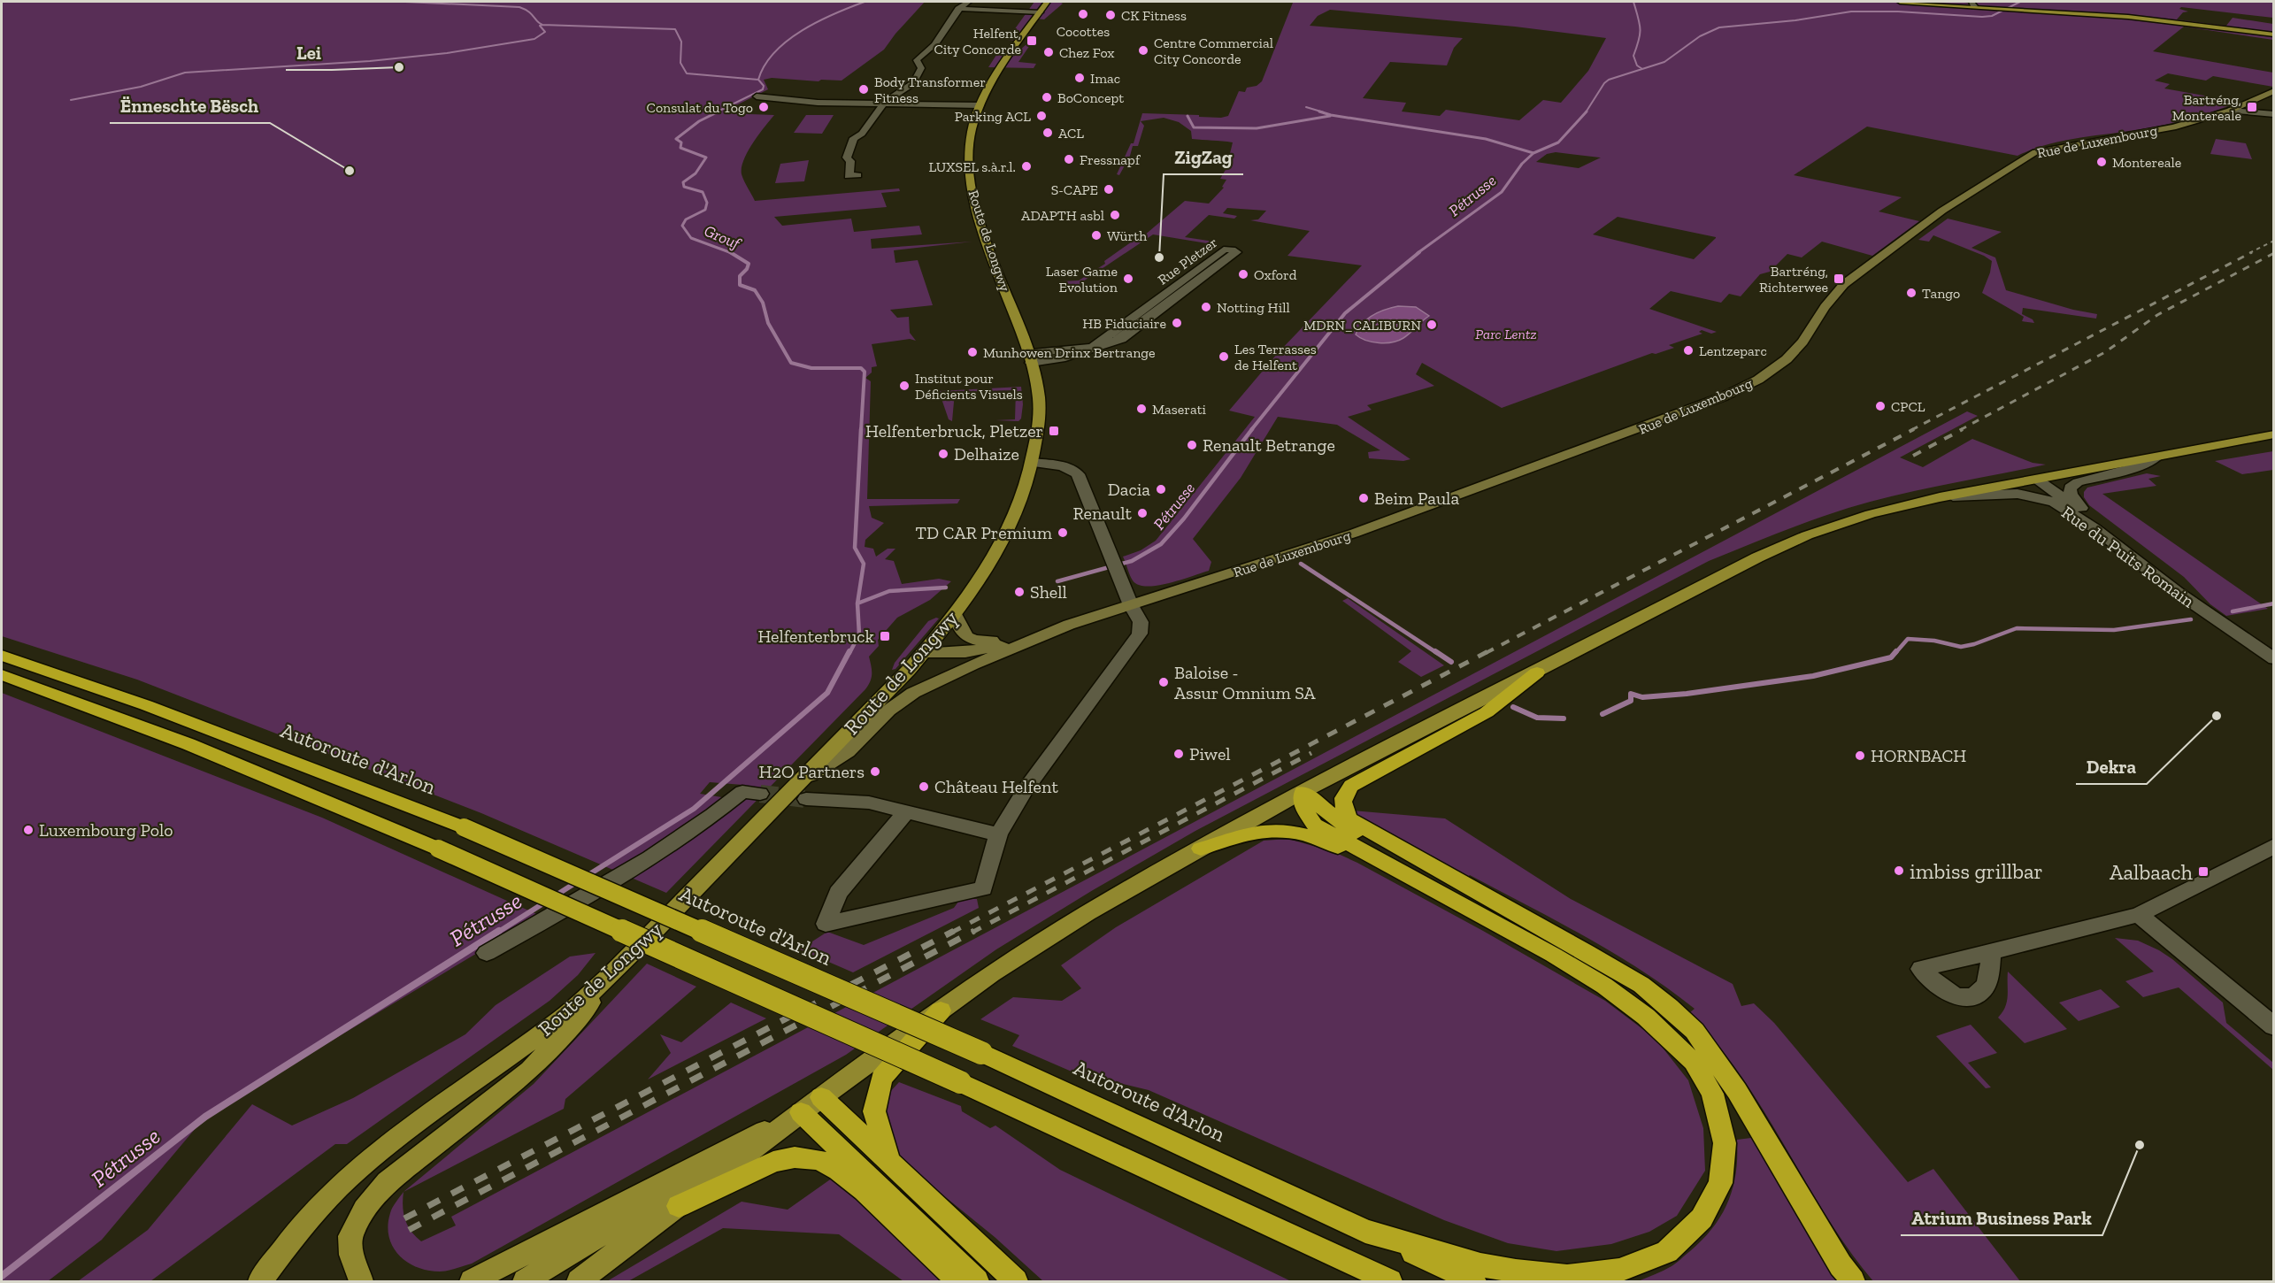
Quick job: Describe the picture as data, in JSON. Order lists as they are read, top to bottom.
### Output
{
  "streets": {
    "highway": ["Autoroute d'Arlon"],
    "main road": ["Rue de Luxembourg", "Route de Longwy"],
    "street": ["Rue Pletzer", "Rue du Puits Romain"]
  },
  "crossings": [
    ["Rue de Luxembourg", "Route de Longwy"],
    ["Route de Longwy", "Rue Pletzer"]
  ],
  "water": ["Pétrusse", "Grouf"],
  "parks": ["Parc Lentz"],
  "places": {
    "other": [
      "Cocottes",
      "CK Fitness",
      "Centre Commercial City Concorde",
      "Chez Fox",
      "Lei",
      "Imac",
      "Body Transformer Fitness",
      "BoConcept",
      "Consulat du Togo",
      "Parking ACL",
      "ACL",
      "Fressnapf",
      "Montereale",
      "LUXSEL s.à.r.l.",
      "Ënneschte Bësch",
      "S-CAPE",
      "ADAPTH asbl",
      "Würth",
      "ZigZag",
      "Oxford",
      "Laser Game Evolution",
      "Tango",
      "Notting Hill",
      "HB Fiduciaire",
      "MDRN_CALIBURN",
      "Lentzeparc",
      "Munhowen Drinx Bertrange",
      "Les Terrasses de Helfent",
      "Institut pour Déficients Visuels",
      "CPCL",
      "Maserati",
      "Renault Betrange",
      "Delhaize",
      "Dacia",
      "Beim Paula",
      "Renault",
      "TD CAR Premium",
      "Shell",
      "Baloise - Assur Omnium SA",
      "Dekra",
      "Piwel",
      "HORNBACH",
      "H2O Partners",
      "Château Helfent",
      "Luxembourg Polo",
      "imbiss grillbar",
      "Atrium Business Park"
    ],
    "transit": [
      "Helfent, City Concorde",
      "Bartréng, Montereale",
      "Bartréng, Richterwee",
      "Helfenterbruck, Pletzer",
      "Helfenterbruck",
      "Aalbaach"
    ]
  }
}
